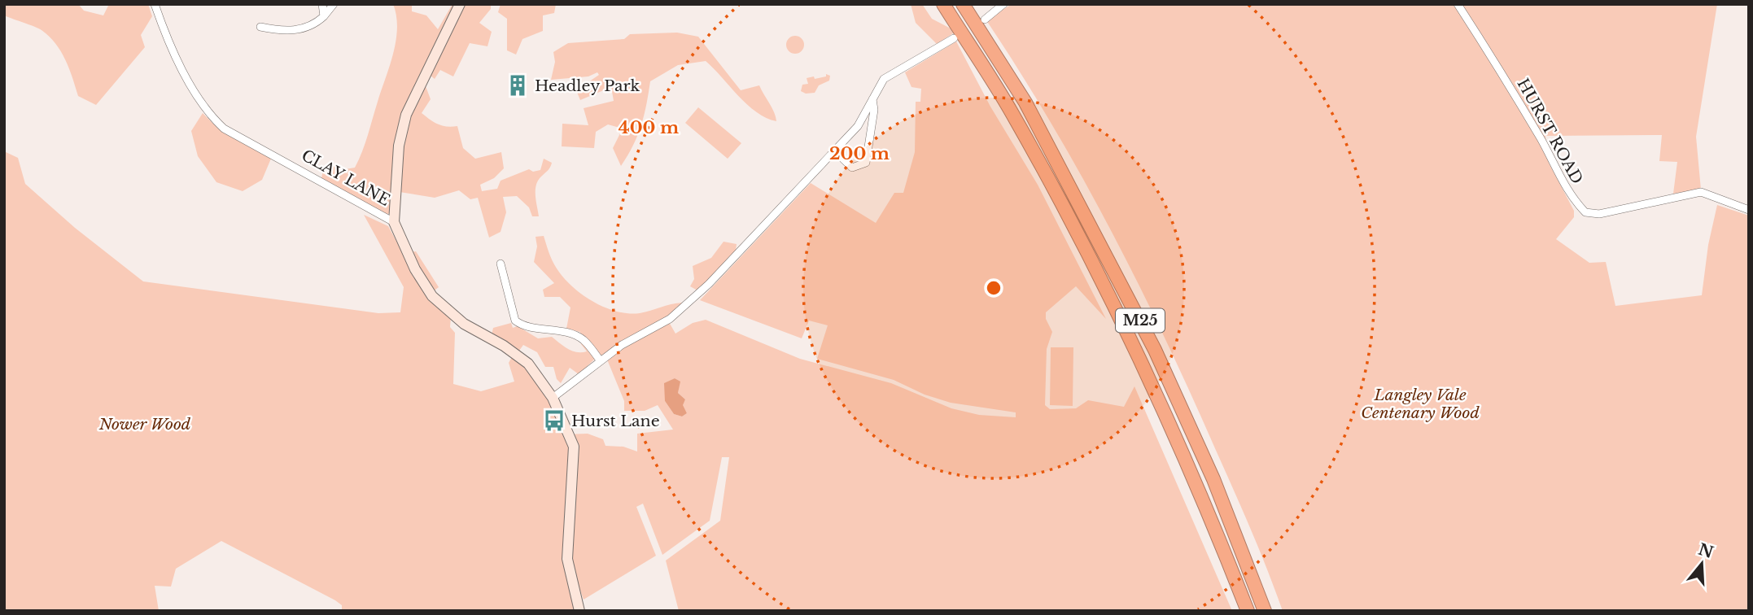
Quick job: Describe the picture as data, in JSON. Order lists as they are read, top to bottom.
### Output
{
  "streets": {
    "highway": ["M25"],
    "street": ["HURST ROAD", "CLAY LANE"]
  },
  "parks": ["Langley Vale Centenary Wood", "Nower Wood"],
  "places": {
    "building": ["Headley Park"],
    "bus stop": ["Hurst Lane"]
  },
  "north": "top",
  "rings": ["400 m", "200 m"]
}
